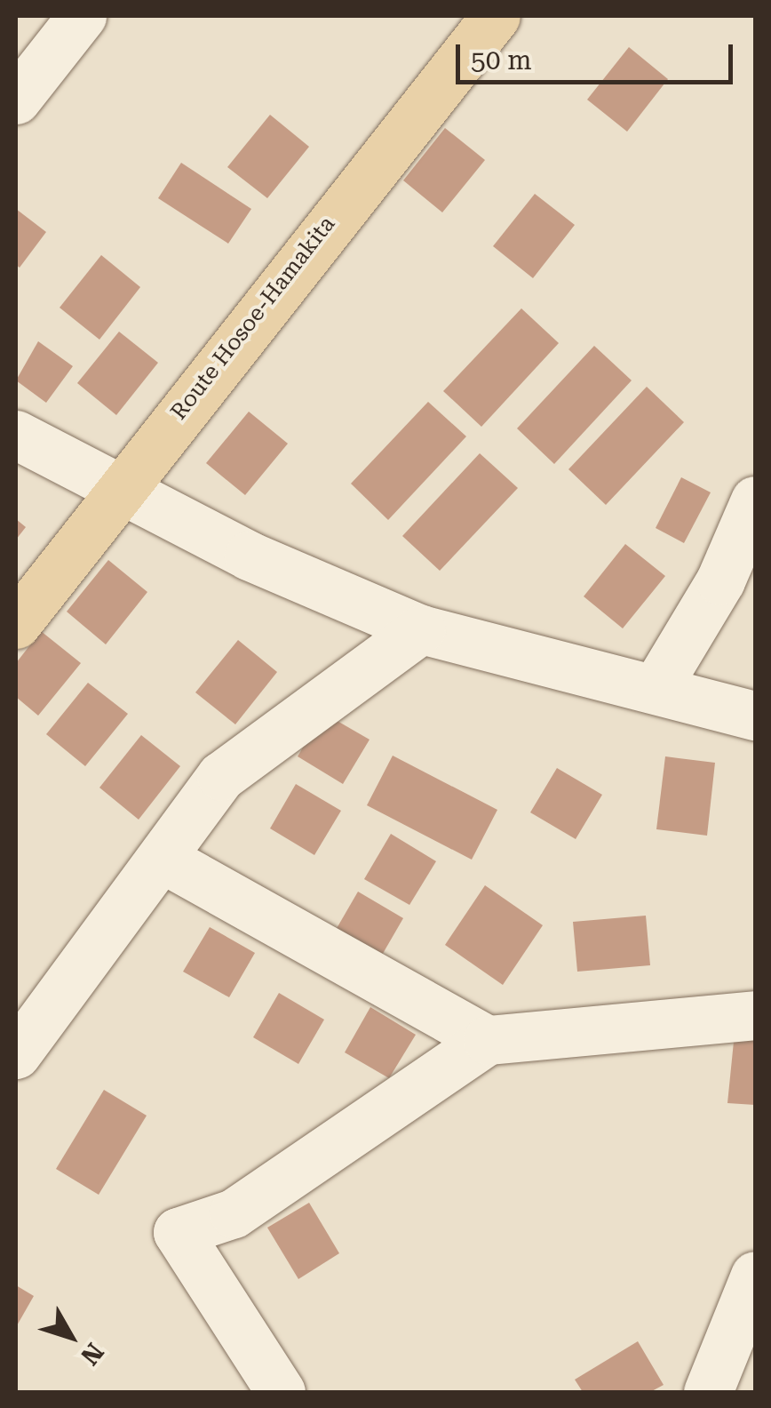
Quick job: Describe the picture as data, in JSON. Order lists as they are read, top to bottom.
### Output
{
  "streets": {
    "main road": ["Route Hosoe-Hamakita"]
  },
  "scale_bar": "50 m",
  "north": "bottom right"
}
